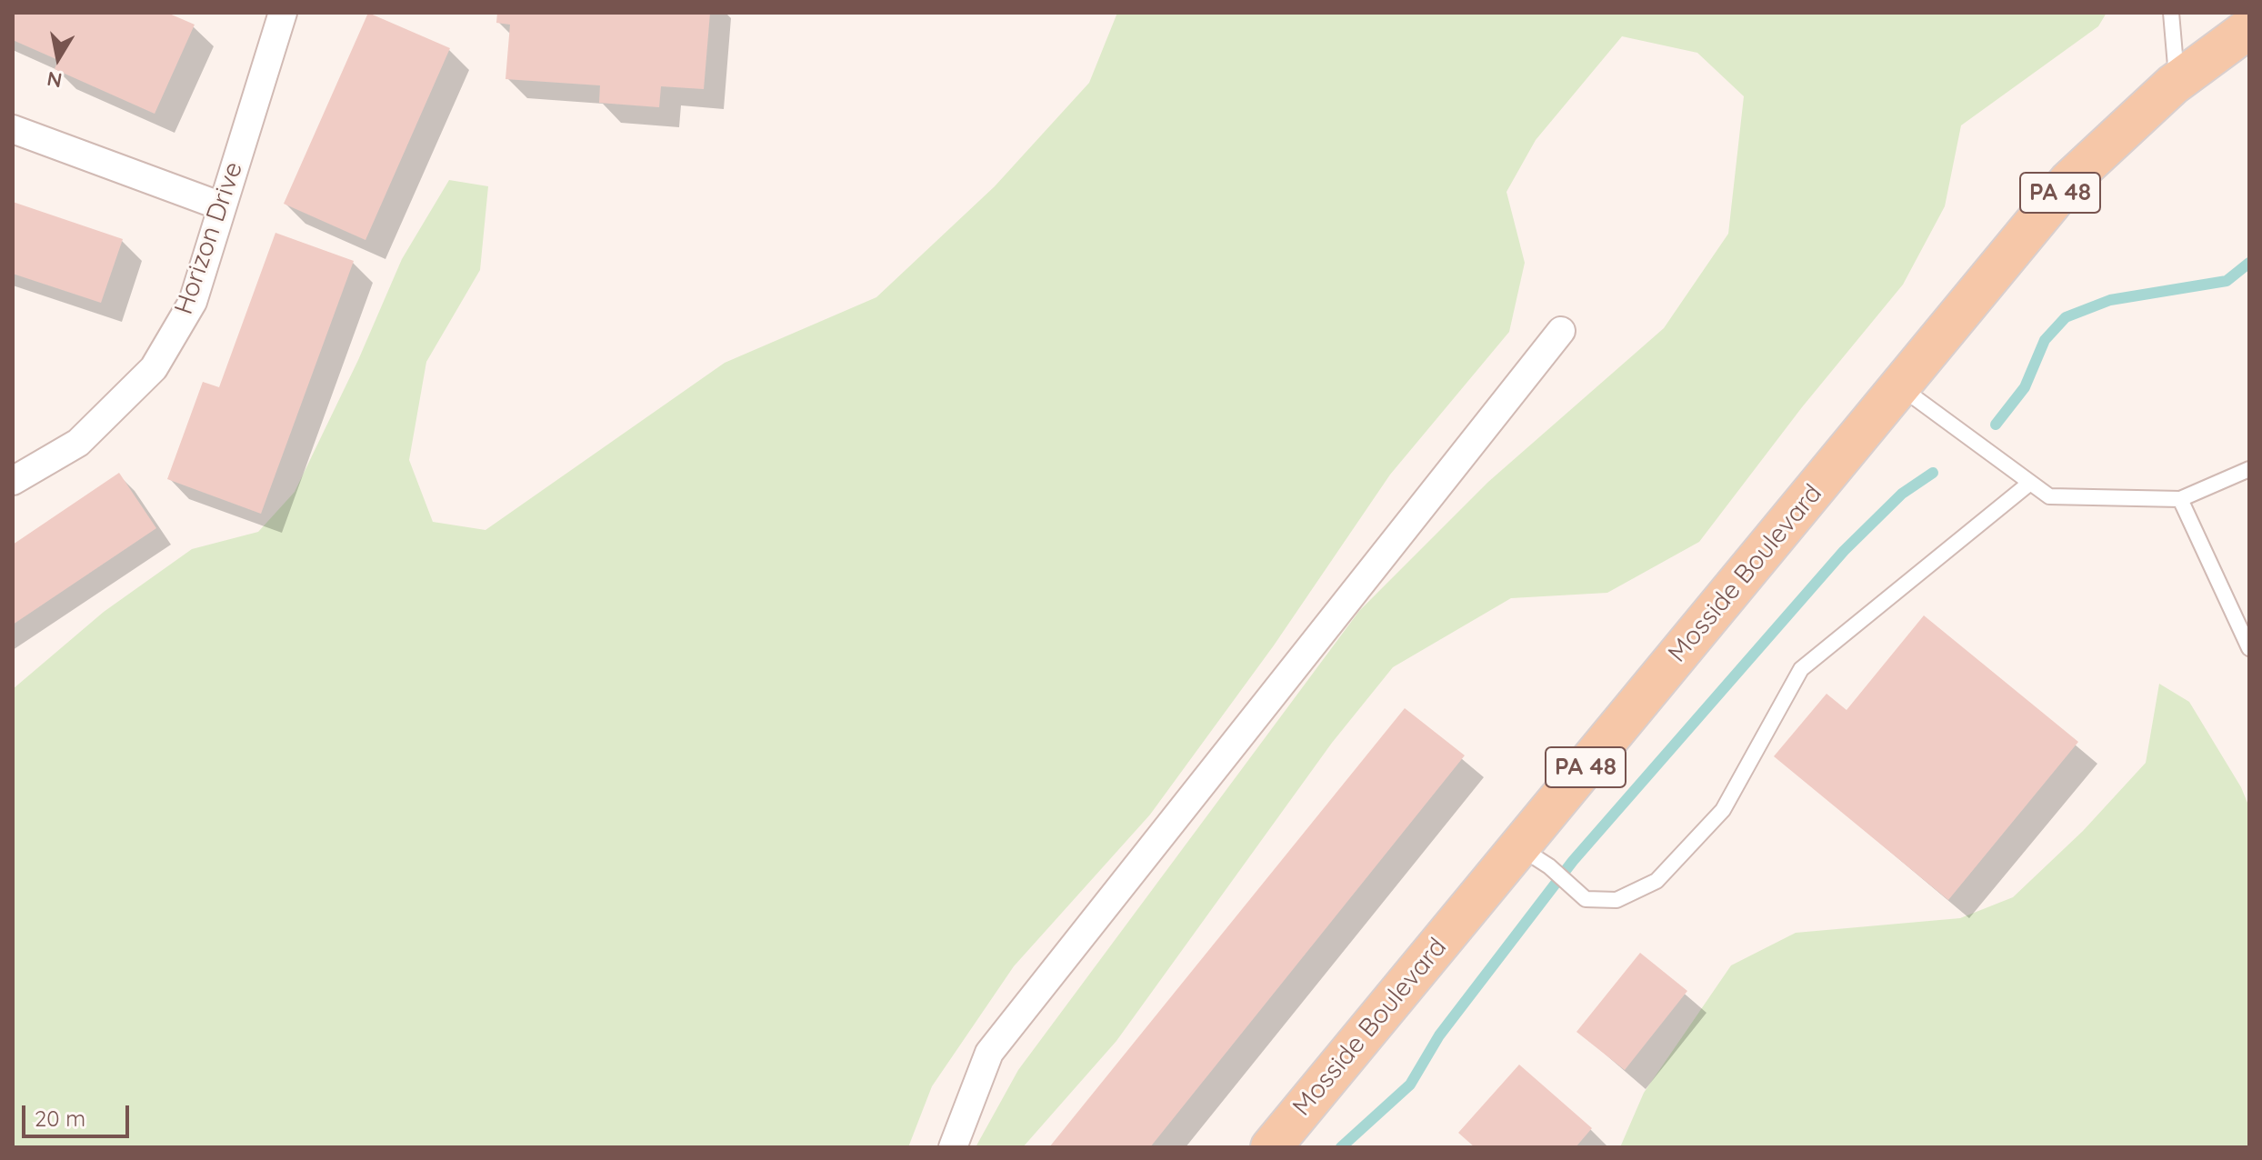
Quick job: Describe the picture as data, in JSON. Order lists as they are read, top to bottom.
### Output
{
  "streets": {
    "main road": ["PA 48", "Mosside Boulevard"],
    "street": ["Horizon Drive"]
  },
  "scale_bar": "20 m",
  "north": "bottom"
}
